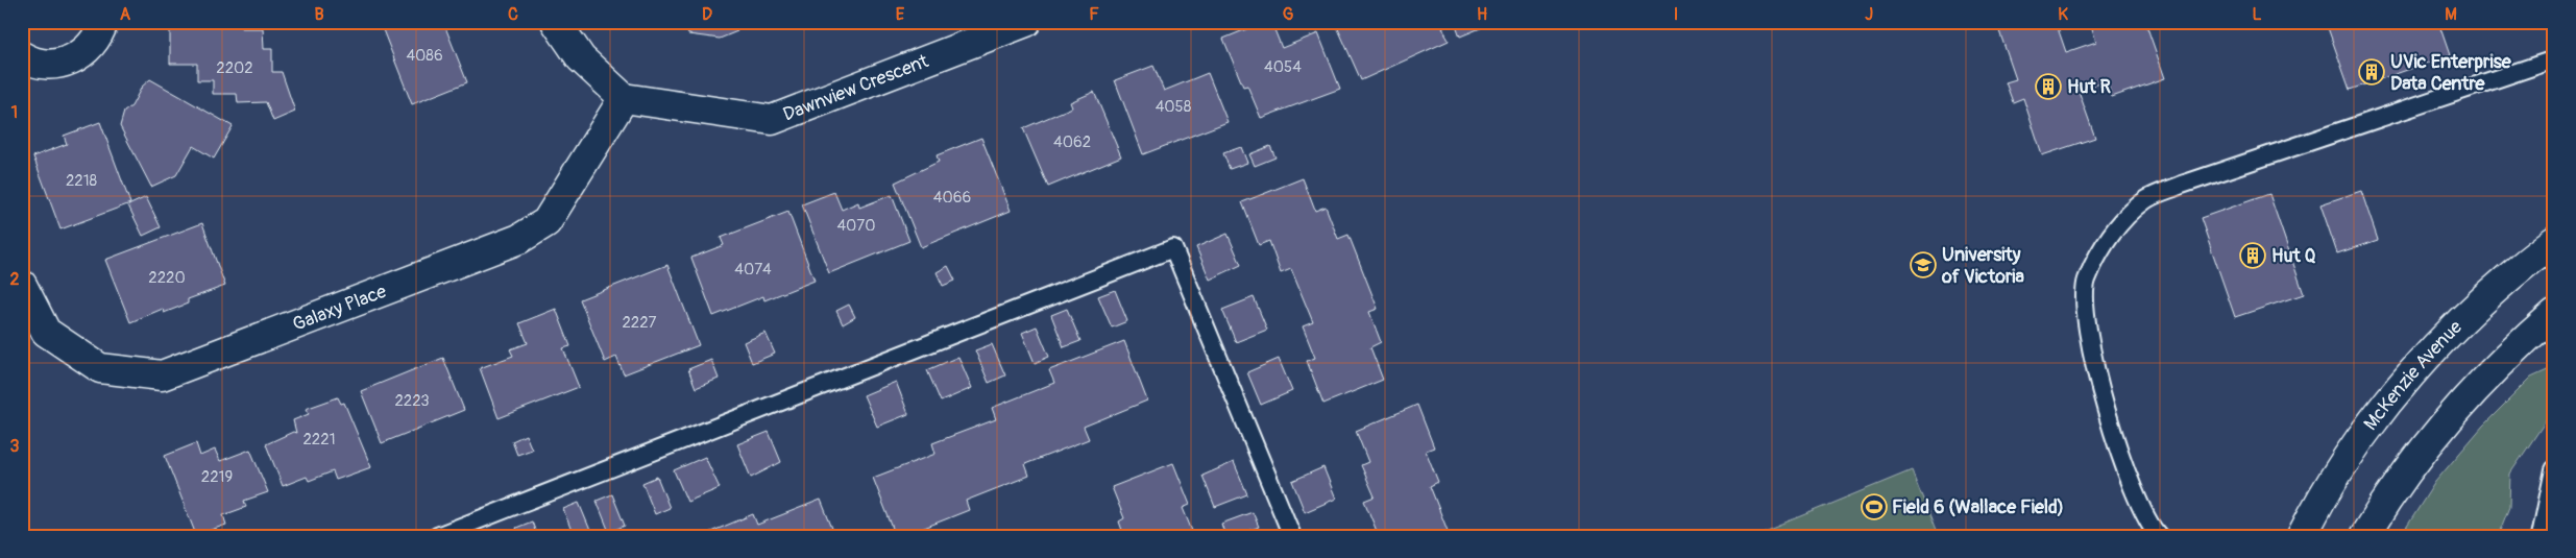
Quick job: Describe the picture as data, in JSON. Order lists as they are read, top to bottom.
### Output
{
  "streets": {
    "street": ["Dawnview Crescent", "Galaxy Place", "McKenzie Avenue"]
  },
  "crossings": [
    ["Dawnview Crescent", "Galaxy Place"]
  ],
  "places": {
    "building": ["UVic Enterprise Data Centre", "Hut R", "Hut Q"],
    "school or university": ["University of Victoria"],
    "sports": ["Field 6 (Wallace Field)"]
  },
  "house_numbers": [
    "4086",
    "4054",
    "2202",
    "4058",
    "4062",
    "2218",
    "4066",
    "4070",
    "4074",
    "2220",
    "2227",
    "2223",
    "2221",
    "2219"
  ],
  "grid": {
    "columns": [
      "A",
      "B",
      "C",
      "D",
      "E",
      "F",
      "G",
      "H",
      "I",
      "J",
      "K",
      "L",
      "M"
    ],
    "rows": ["1", "2", "3"]
  }
}
